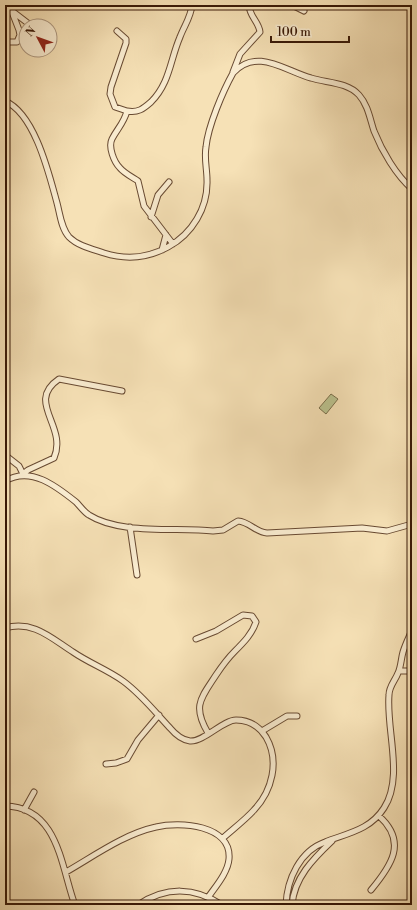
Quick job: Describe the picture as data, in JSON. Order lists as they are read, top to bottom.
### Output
{
  "scale_bar": "100 m",
  "north": "top left"
}
